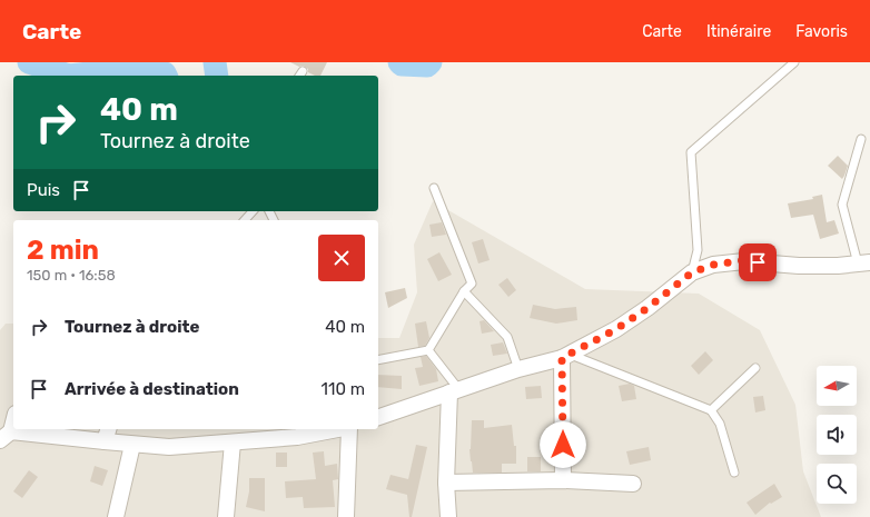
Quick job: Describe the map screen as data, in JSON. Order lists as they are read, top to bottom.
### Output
{
  "north": "left",
  "page": {
    "header": "Carte",
    "nav": ["Carte", "Itinéraire", "Favoris"],
    "turn": ["40 m", "Tournez à droite"],
    "then": "Puis",
    "heading": ["2 min", "150 m · 16:58"],
    "list": [
      {
        "name": "Tournez à droite",
        "value": "40 m"
      },
      {
        "name": "Arrivée à destination",
        "value": "110 m"
      }
    ]
  }
}
